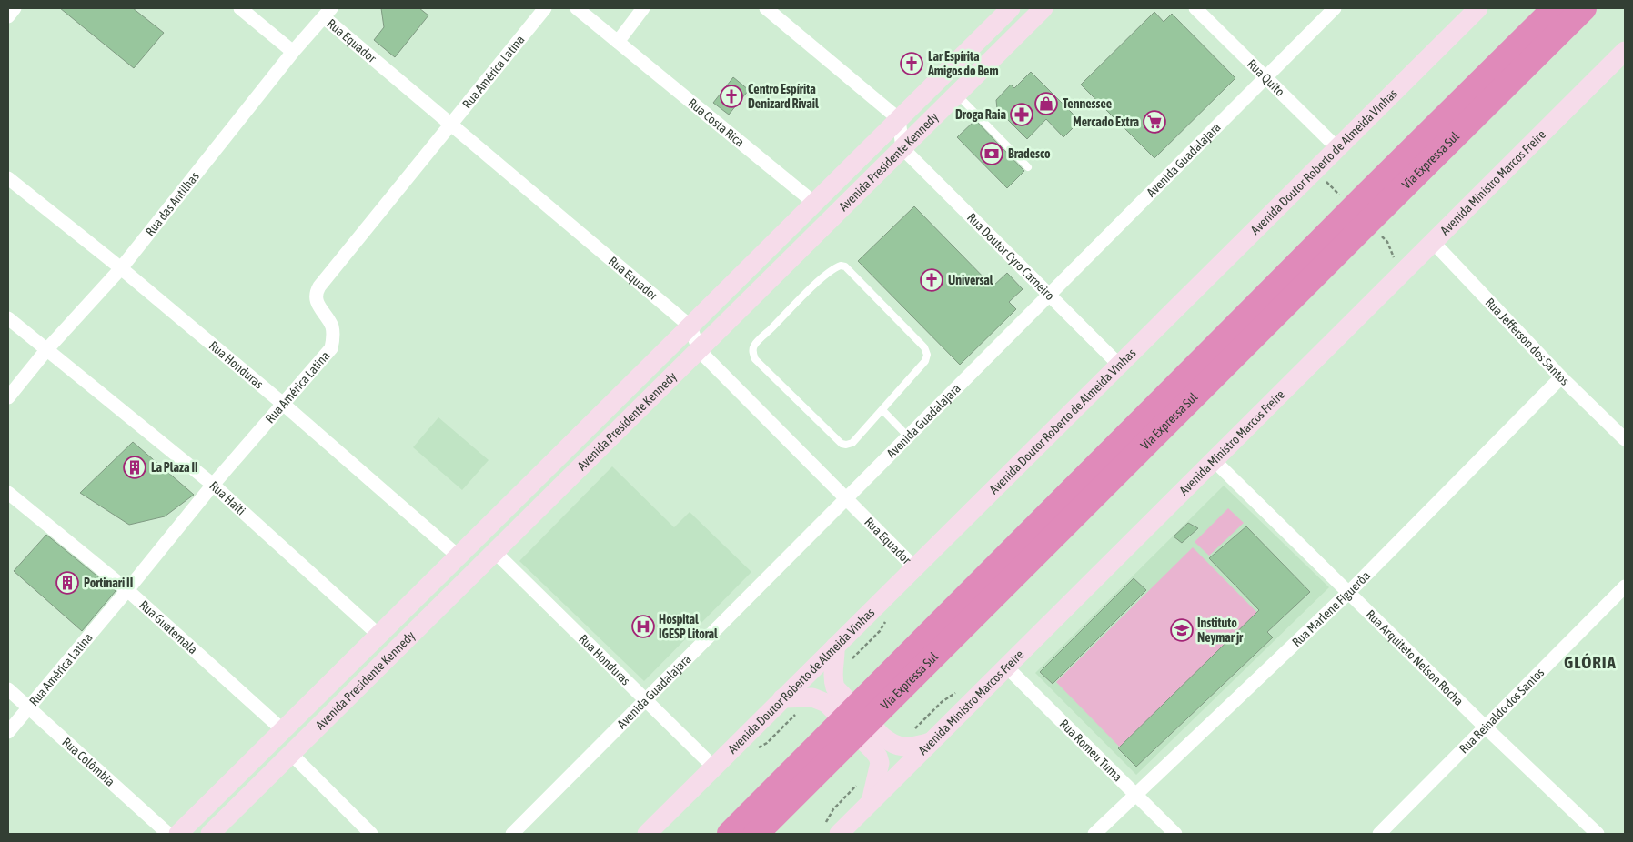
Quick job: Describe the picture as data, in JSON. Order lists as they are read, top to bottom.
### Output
{
  "streets": {
    "highway": ["Via Expressa Sul"],
    "main road": ["Avenida Doutor Roberto de Almeida Vinhas", "Avenida Presidente Kennedy", "Avenida Ministro Marcos Freire"],
    "street": [
      "Rua Equador",
      "Rua América Latina",
      "Rua Quito",
      "Rua Costa Rica",
      "Avenida Guadalajara",
      "Rua das Antilhas",
      "Rua Doutor Cyro Carneiro",
      "Rua Jefferson dos Santos",
      "Rua Honduras",
      "Rua Haiti",
      "Rua Marlene Figuerôa",
      "Rua Guatemala",
      "Rua Arquiteto Nelson Rocha",
      "Rua Reinaldo dos Santos",
      "Rua Romeu Tuma",
      "Rua Colômbia"
    ]
  },
  "crossings": [
    ["Rua Equador", "Rua América Latina"],
    ["Rua Equador", "Avenida Guadalajara"],
    ["Rua Equador", "Avenida Doutor Roberto de Almeida Vinhas"],
    ["Rua Equador", "Avenida Presidente Kennedy"],
    ["Rua Equador", "Rua das Antilhas"],
    ["Rua América Latina", "Rua Honduras"],
    ["Rua América Latina", "Rua Haiti"],
    ["Rua América Latina", "Rua Guatemala"],
    ["Rua América Latina", "Rua Colômbia"],
    ["Rua Quito", "Avenida Guadalajara"],
    ["Rua Quito", "Avenida Doutor Roberto de Almeida Vinhas"],
    ["Rua Costa Rica", "Avenida Presidente Kennedy"],
    ["Avenida Guadalajara", "Rua Doutor Cyro Carneiro"],
    ["Avenida Guadalajara", "Rua Honduras"],
    ["Avenida Doutor Roberto de Almeida Vinhas", "Rua Doutor Cyro Carneiro"],
    ["Avenida Doutor Roberto de Almeida Vinhas", "Rua Honduras"],
    ["Avenida Presidente Kennedy", "Rua Doutor Cyro Carneiro"],
    ["Avenida Presidente Kennedy", "Rua Honduras"],
    ["Avenida Presidente Kennedy", "Rua Haiti"],
    ["Avenida Presidente Kennedy", "Rua Guatemala"],
    ["Avenida Ministro Marcos Freire", "Rua Jefferson dos Santos"],
    ["Avenida Ministro Marcos Freire", "Rua Arquiteto Nelson Rocha"],
    ["Avenida Ministro Marcos Freire", "Rua Romeu Tuma"],
    ["Rua das Antilhas", "Rua Honduras"],
    ["Rua das Antilhas", "Rua Haiti"],
    ["Rua Jefferson dos Santos", "Rua Marlene Figuerôa"],
    ["Rua Marlene Figuerôa", "Rua Arquiteto Nelson Rocha"],
    ["Rua Marlene Figuerôa", "Rua Romeu Tuma"],
    ["Rua Arquiteto Nelson Rocha", "Rua Reinaldo dos Santos"]
  ],
  "districts": ["GLÓRIA"],
  "places": {
    "church": ["Lar Espírita Amigos do Bem", "Centro Espírita Denizard Rivail", "Universal"],
    "shop": ["Tennessee"],
    "pharmacy": ["Droga Raia"],
    "supermarket": ["Mercado Extra"],
    "bank": ["Bradesco"],
    "building": ["La Plaza II", "Portinari II"],
    "hospital": ["Hospital IGESP Litoral"],
    "school or university": ["Instituto Neymar jr"]
  }
}
